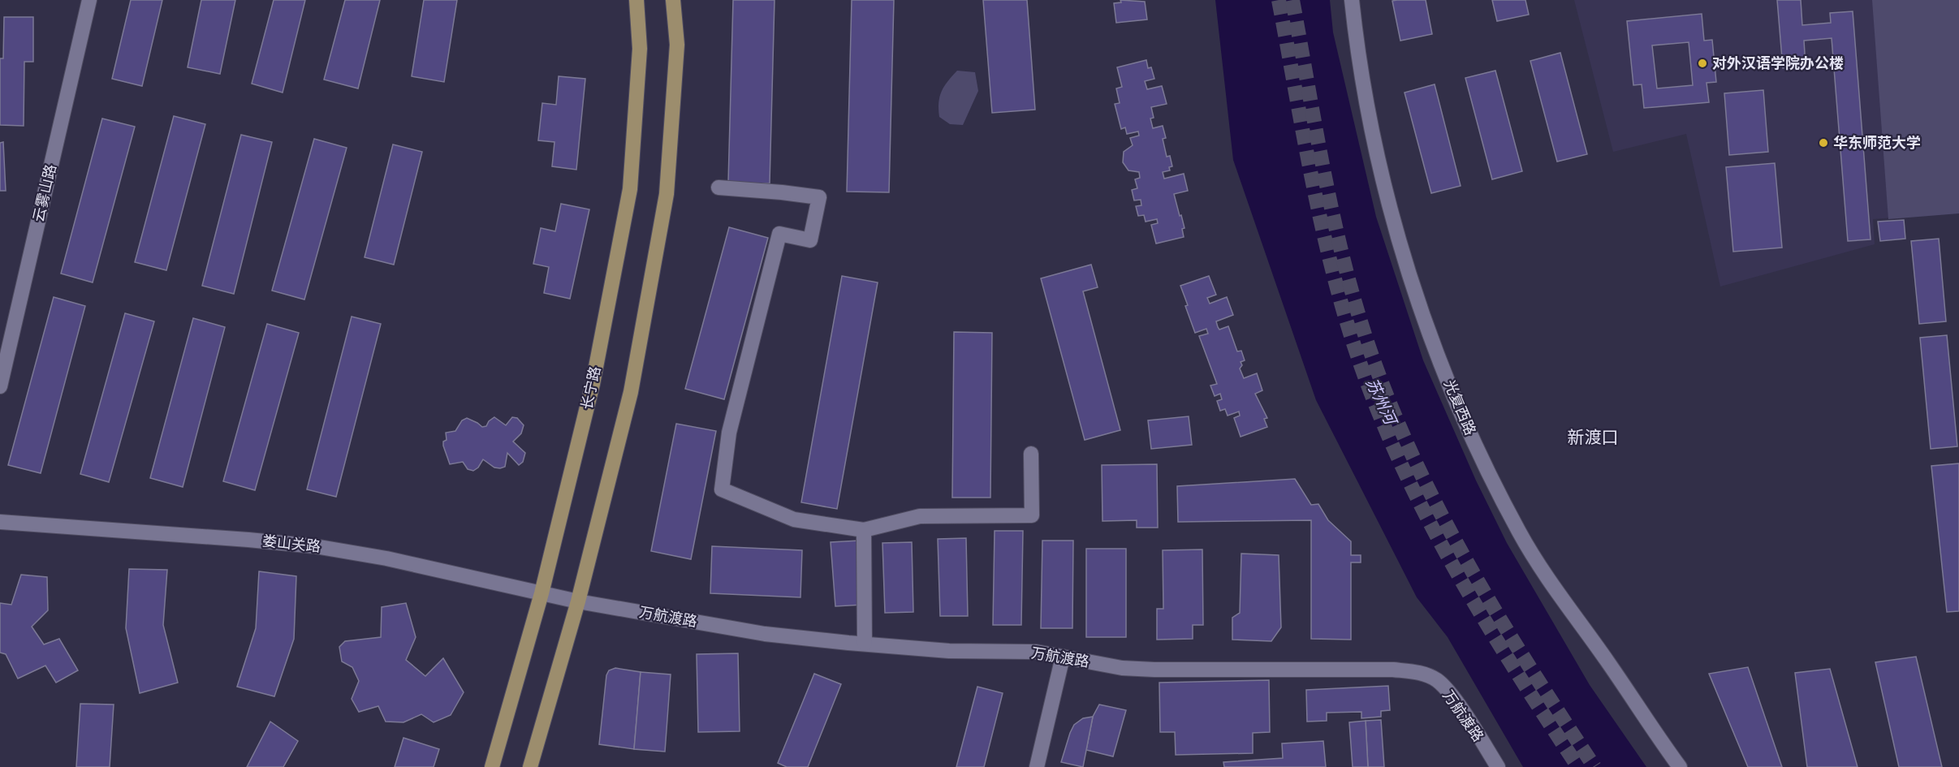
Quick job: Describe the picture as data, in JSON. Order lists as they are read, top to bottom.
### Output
{
  "streets": {
    "main road": ["长宁路"],
    "street": [
      "云雾山路",
      "光复西路",
      "娄山关路",
      "万航渡路"
    ]
  },
  "crossings": [
    ["长宁路", "娄山关路"],
    ["娄山关路", "万航渡路"]
  ],
  "districts": ["新渡口"],
  "water": ["苏州河"],
  "places": ["对外汉语学院办公楼", "华东师范大学"]
}
